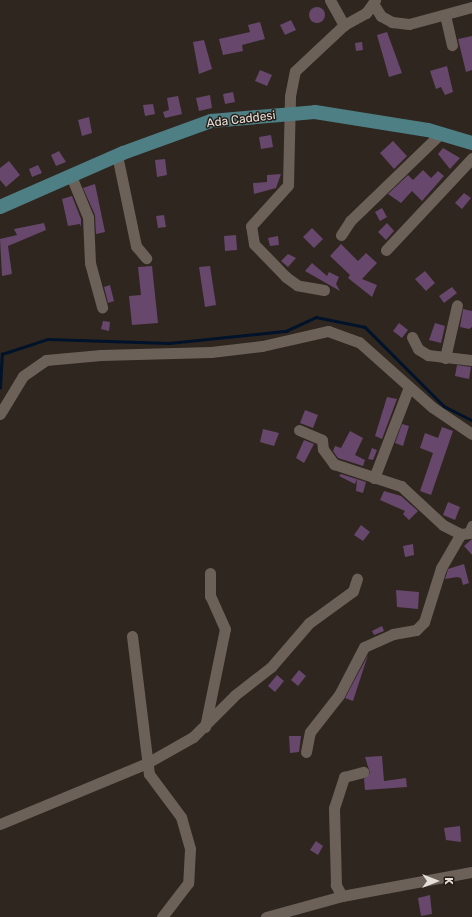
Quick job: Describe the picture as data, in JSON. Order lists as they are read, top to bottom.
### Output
{
  "streets": {
    "main road": ["Ada Caddesi"]
  },
  "north": "right"
}
